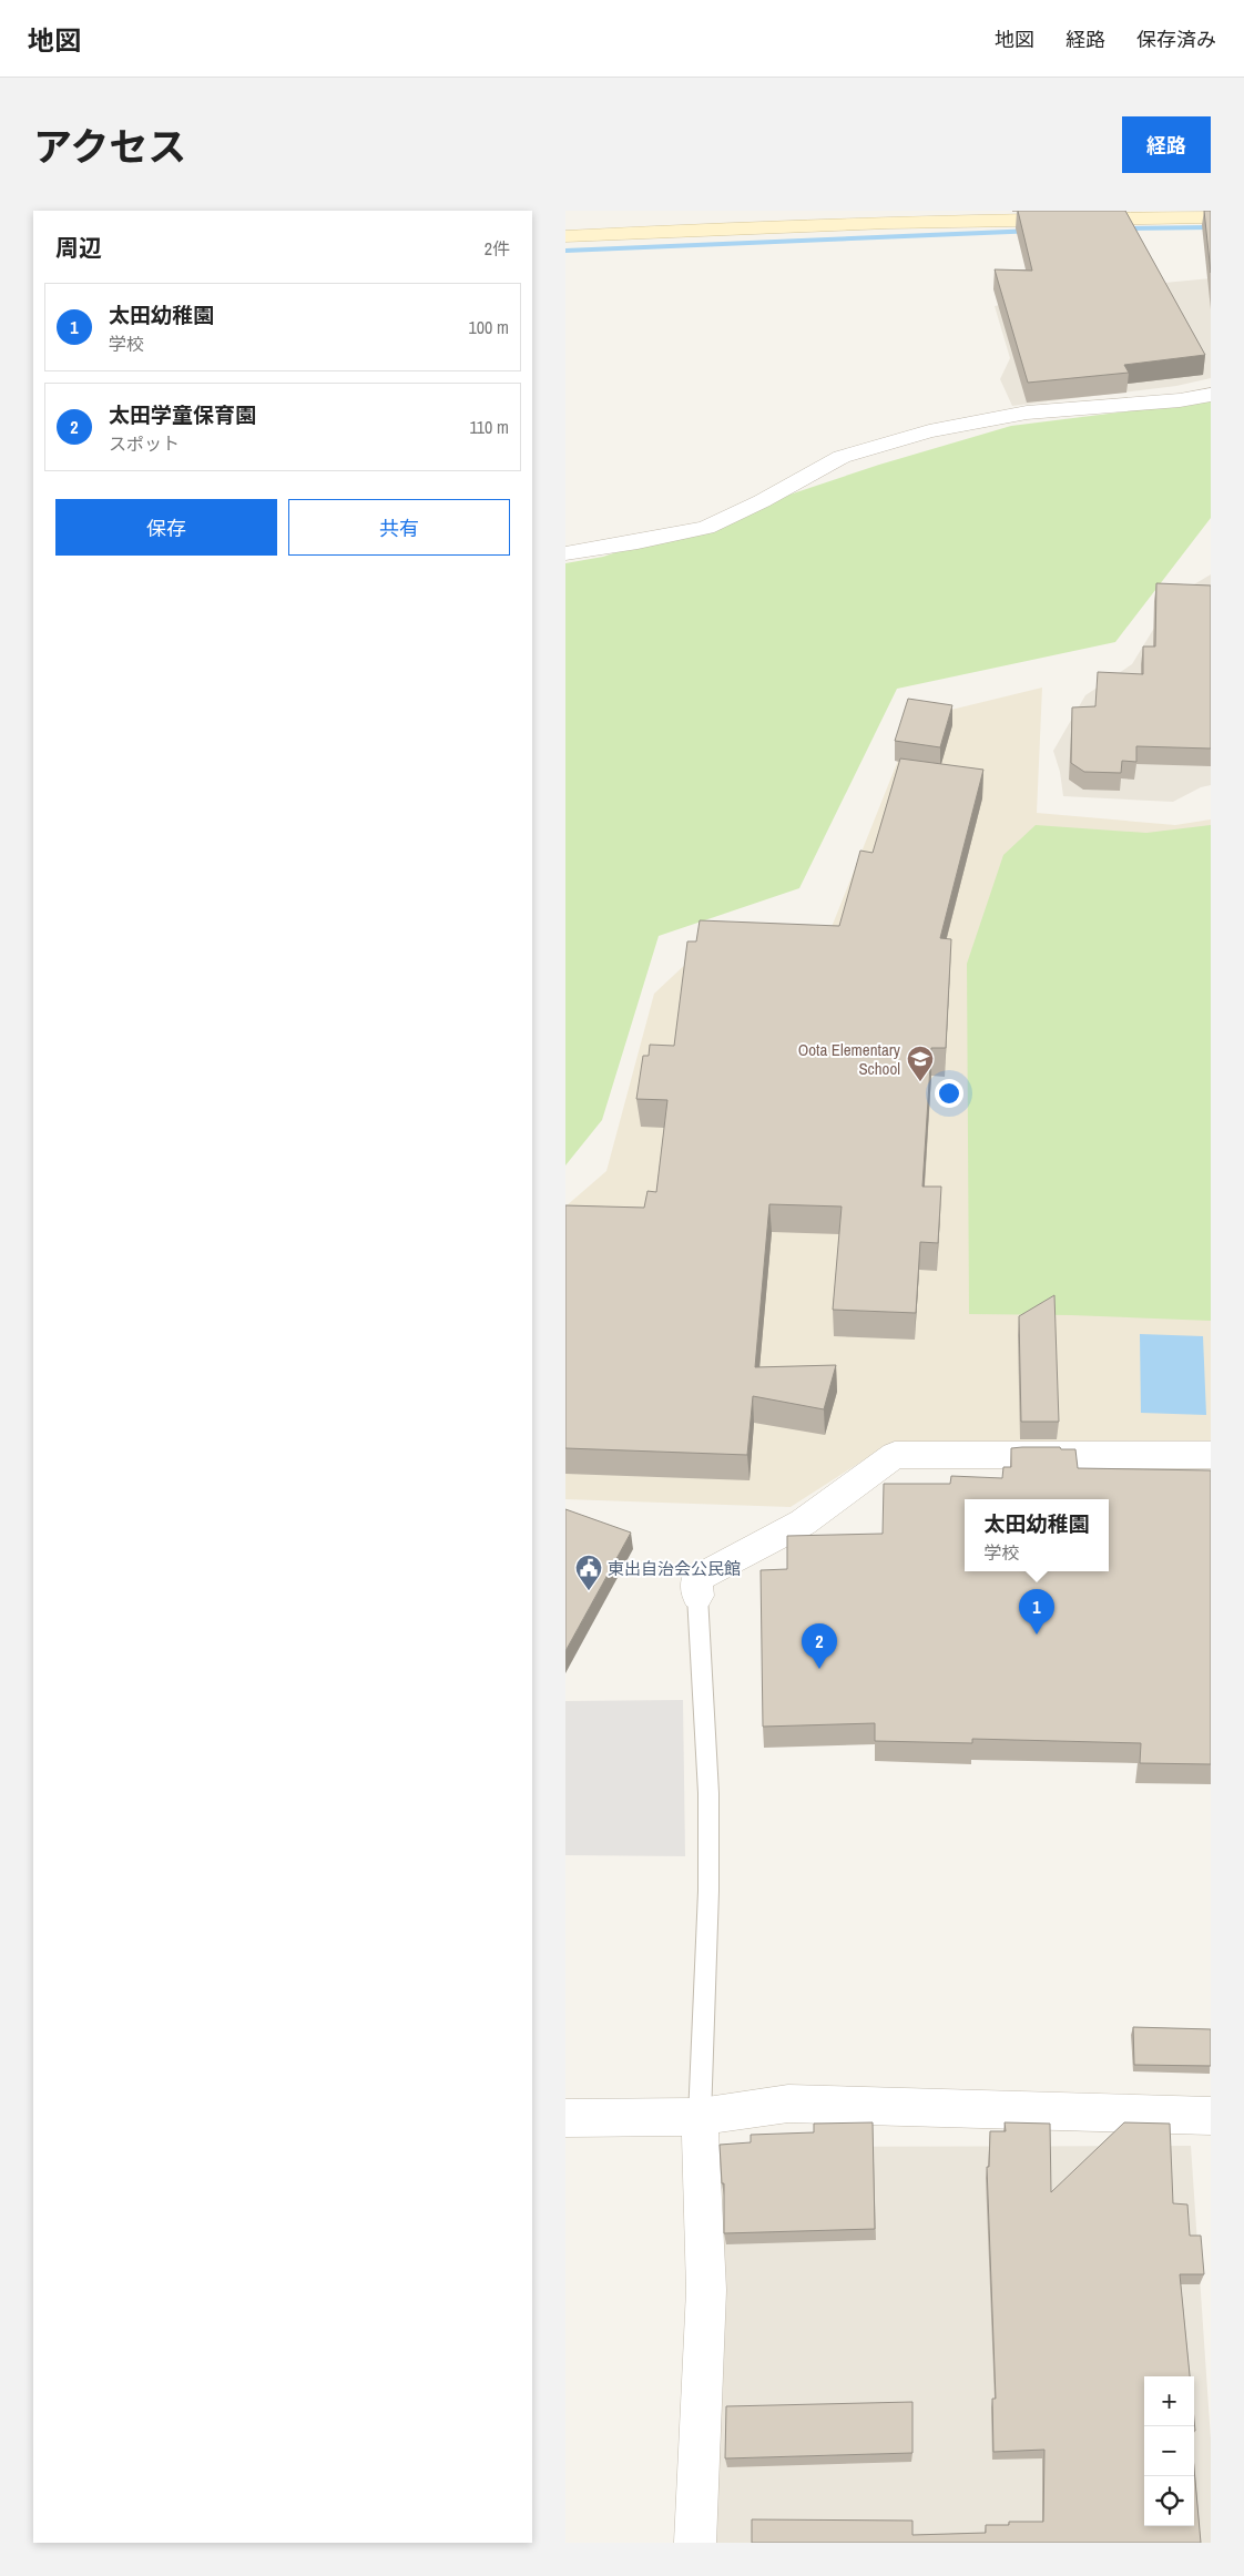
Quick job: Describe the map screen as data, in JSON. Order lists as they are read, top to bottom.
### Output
{
  "places": {
    "school or university": ["Oota Elementary School"],
    "public building": ["東出自治会公民館"]
  },
  "page": {
    "header": "地図",
    "nav": ["地図", "経路", "保存済み"],
    "title": "アクセス",
    "buttons": [
      "経路",
      ["保存", "共有"]
    ],
    "heading": ["周辺", "2件"],
    "list": [
      {
        "mark": "1",
        "name": "太田幼稚園",
        "note": "学校",
        "value": "100 m"
      },
      {
        "mark": "2",
        "name": "太田学童保育園",
        "note": "スポット",
        "value": "110 m"
      }
    ],
    "popup": ["太田幼稚園", "学校"],
    "pins": ["1", "2"],
    "map_buttons": ["+", "−"]
  }
}
